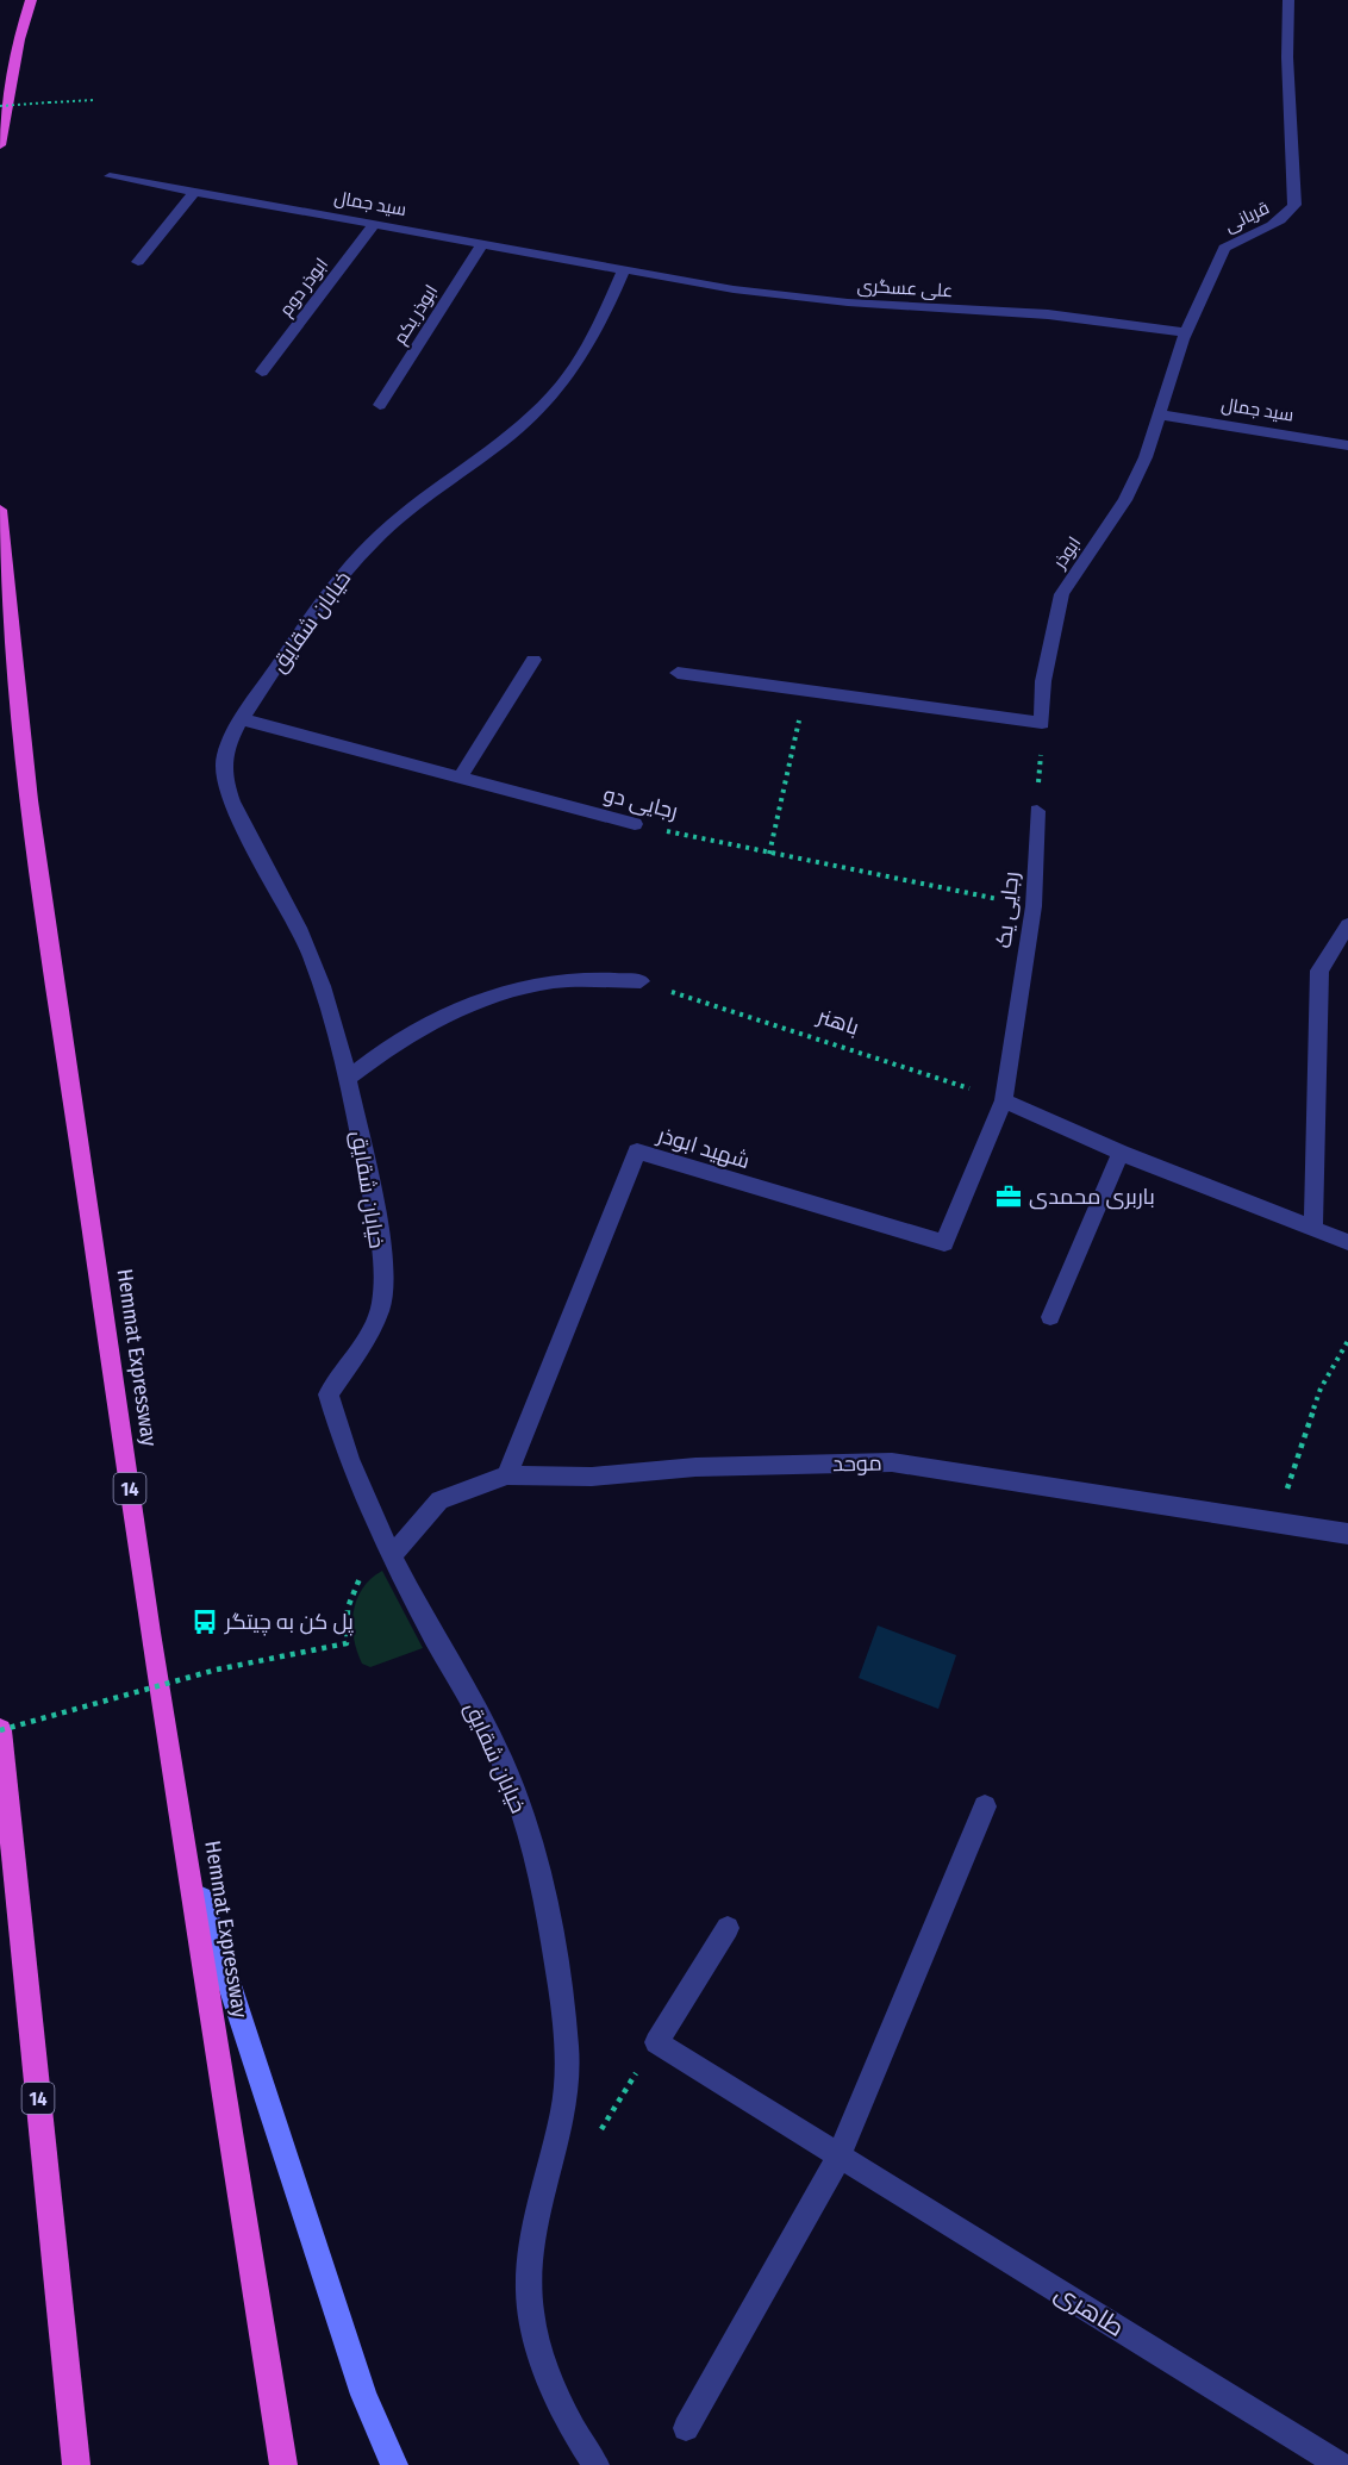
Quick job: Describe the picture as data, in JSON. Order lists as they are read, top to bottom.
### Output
{
  "streets": {
    "highway": ["Hemmat Expressway", "14"],
    "street": [
      "سید جمال",
      "قربانی",
      "ابوذر دوم",
      "علی عسگری",
      "ابوذر یکم",
      "ابوذر",
      "خیابان شقایق",
      "رجایی دو",
      "رجایی یک",
      "شهید ابوذر",
      "موحد",
      "طاهری"
    ],
    "path": ["باهنر"]
  },
  "crossings": [
    ["سید جمال", "قربانی"],
    ["سید جمال", "ابوذر دوم"],
    ["سید جمال", "علی عسگری"],
    ["سید جمال", "ابوذر یکم"],
    ["سید جمال", "ابوذر"],
    ["سید جمال", "خیابان شقایق"],
    ["قربانی", "علی عسگری"],
    ["قربانی", "ابوذر"],
    ["علی عسگری", "خیابان شقایق"],
    ["خیابان شقایق", "رجایی دو"],
    ["خیابان شقایق", "موحد"],
    ["رجایی دو", "رجایی یک"],
    ["رجایی یک", "باهنر"],
    ["رجایی یک", "شهید ابوذر"],
    ["باهنر", "شهید ابوذر"],
    ["شهید ابوذر", "موحد"]
  ],
  "places": {
    "office": ["باربری محمدی"],
    "bus stop": ["پل کن به چیتگر"]
  }
}
